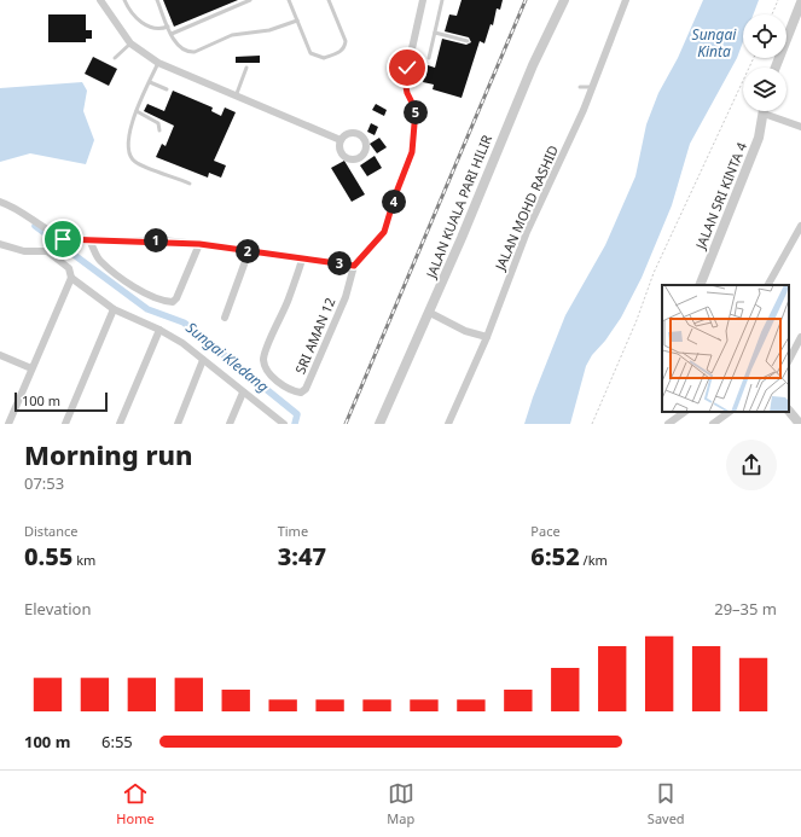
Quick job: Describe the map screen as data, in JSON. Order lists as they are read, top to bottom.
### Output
{
  "streets": {
    "street": [
      "JALAN SRI KINTA 4",
      "JALAN KUALA PARI HILIR",
      "JALAN MOHD RASHID",
      "SRI AMAN 12"
    ]
  },
  "water": ["Sungai Kinta", "Sungai Kledang"],
  "scale_bar": "100 m",
  "page": {
    "pins": [
      "5",
      "4",
      "1",
      "2",
      "3"
    ],
    "scale": "100 m",
    "heading": ["Morning run", "07:53"],
    "stats": [
      ["Distance", "0.55 km"],
      ["Time", "3:47"],
      ["Pace", "6:52 /km"]
    ],
    "chart": ["Elevation", "29–35 m"],
    "list": [
      {
        "name": "100 m",
        "note": "6:55"
      }
    ],
    "tabs": ["Home", "Map", "Saved"]
  }
}
